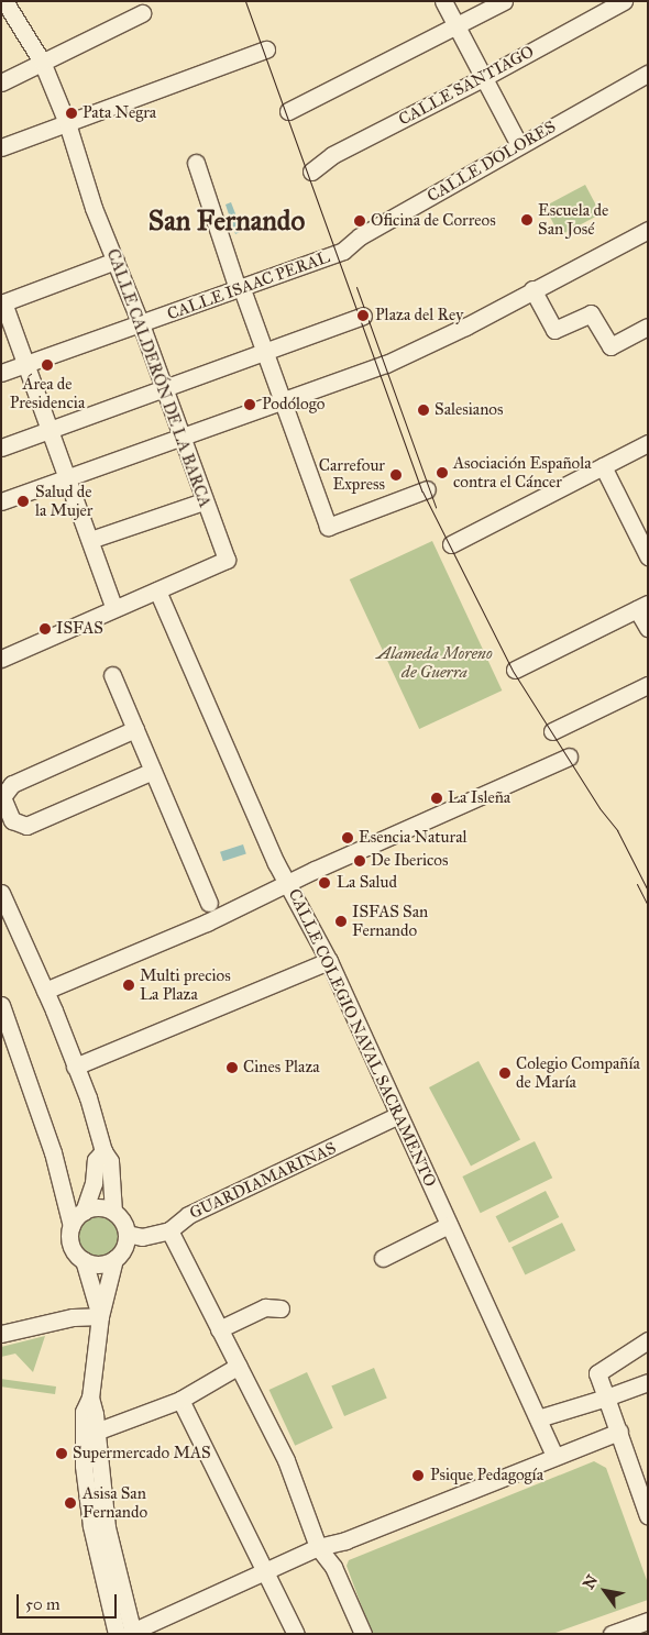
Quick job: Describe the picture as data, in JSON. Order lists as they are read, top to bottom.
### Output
{
  "streets": {
    "street": [
      "CALLE SANTIAGO",
      "CALLE DOLORES",
      "CALLE ISAAC PERAL",
      "CALLE CALDERÓN DE LA BARCA",
      "CALLE COLEGIO NAVAL SACRAMENTO",
      "GUARDIAMARINAS"
    ]
  },
  "crossings": [
    ["CALLE DOLORES", "CALLE ISAAC PERAL"],
    ["CALLE ISAAC PERAL", "CALLE CALDERÓN DE LA BARCA"],
    ["CALLE CALDERÓN DE LA BARCA", "CALLE COLEGIO NAVAL SACRAMENTO"],
    ["CALLE COLEGIO NAVAL SACRAMENTO", "GUARDIAMARINAS"]
  ],
  "districts": ["San Fernando"],
  "parks": ["Alameda Moreno de Guerra"],
  "places": [
    "Pata Negra",
    "Escuela de San José",
    "Oficina de Correos",
    "Plaza del Rey",
    "Área de Presidencia",
    "Podólogo",
    "Salesianos",
    "Asociación Española contra el Cáncer",
    "Carrefour Express",
    "Salud de la Mujer",
    "ISFAS",
    "La Isleña",
    "Esencia Natural",
    "De Ibericos",
    "La Salud",
    "ISFAS San Fernando",
    "Multi precios La Plaza",
    "Cines Plaza",
    "Colegio Compañía de María",
    "Supermercado MAS",
    "Psique Pedagogía",
    "Asisa San Fernando"
  ],
  "scale_bar": "50 m",
  "north": "top left"
}
